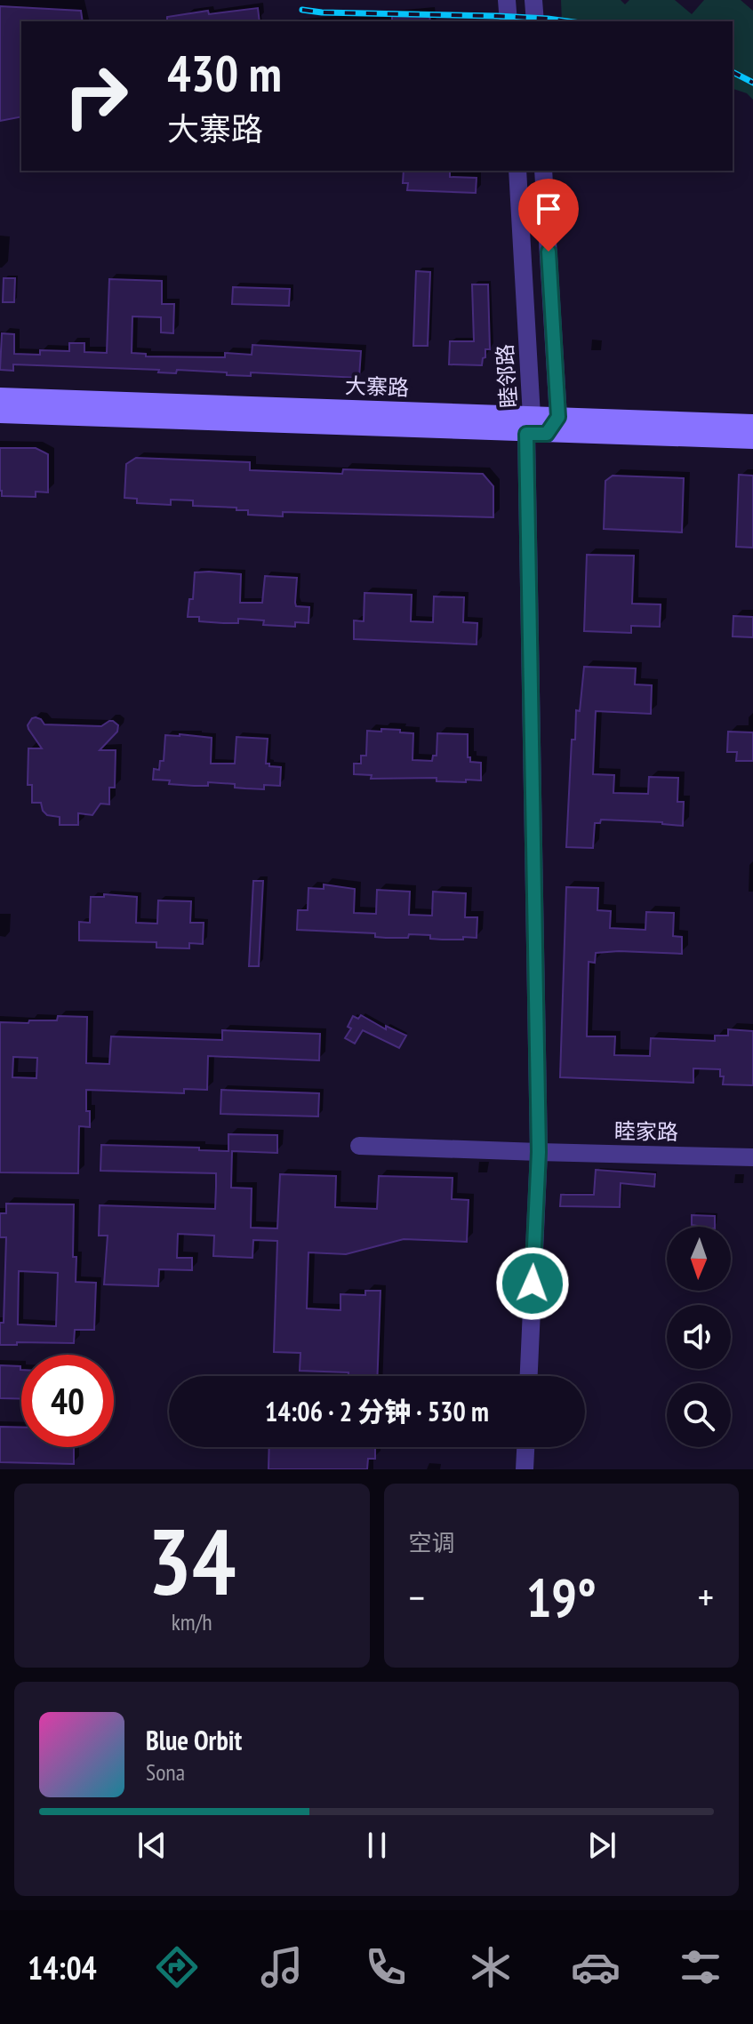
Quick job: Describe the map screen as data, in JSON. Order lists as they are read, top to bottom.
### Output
{
  "streets": {
    "main road": ["大寨路"],
    "street": ["睦邻路", "睦家路"]
  },
  "crossings": [
    ["睦邻路", "大寨路"]
  ],
  "north": "bottom",
  "page": {
    "turn": ["430 m", "大寨路"],
    "limit": "40",
    "trip": "14:06 · 2 分钟 · 530 m",
    "tile": [
      ["34", "km/h"],
      "空调"
    ],
    "heat": ["−", "19°", "+"],
    "song": ["Blue Orbit", "Sona"],
    "tabs": "14:04"
  }
}
